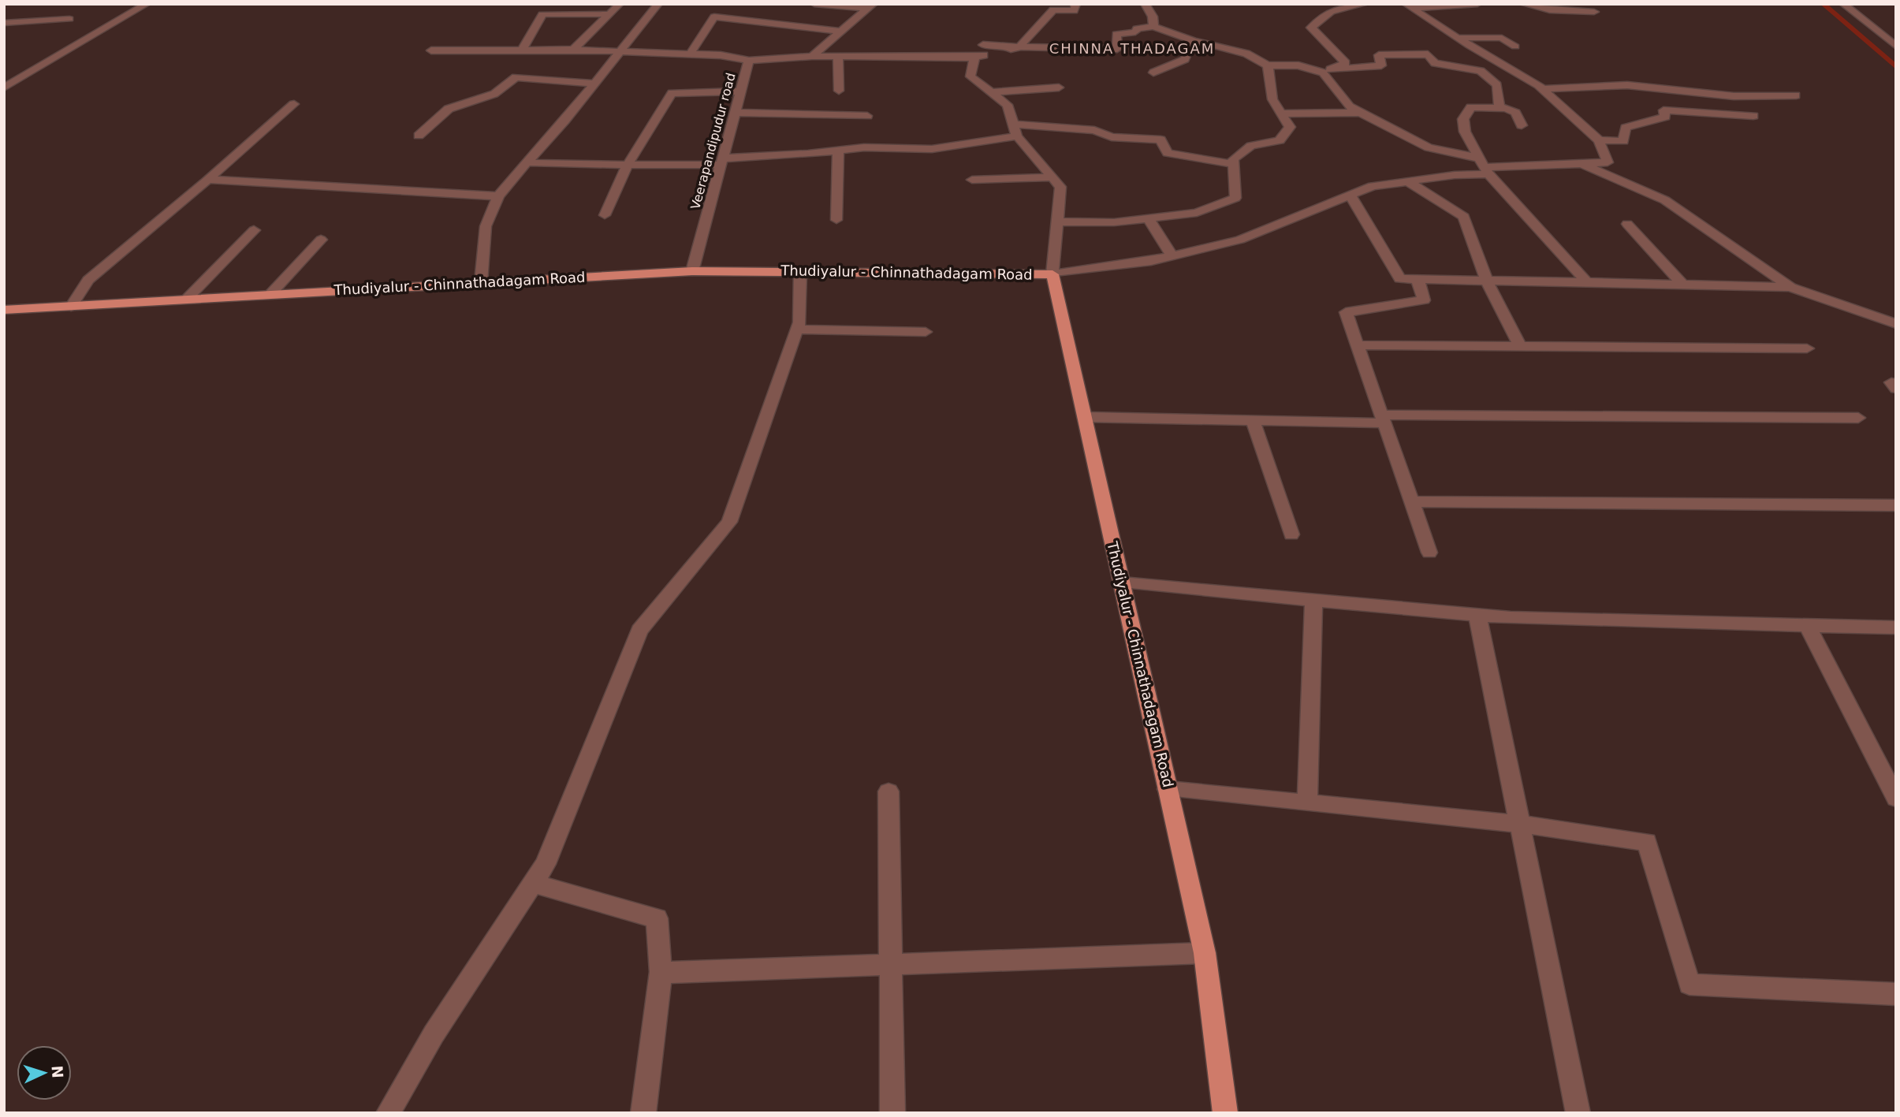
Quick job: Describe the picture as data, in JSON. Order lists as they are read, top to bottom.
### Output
{
  "streets": {
    "main road": ["Thudiyalur - Chinnathadagam Road"],
    "street": ["Veerapandipudur road"]
  },
  "crossings": [
    ["Veerapandipudur road", "Thudiyalur - Chinnathadagam Road"]
  ],
  "districts": ["CHINNA THADAGAM"],
  "north": "right"
}
